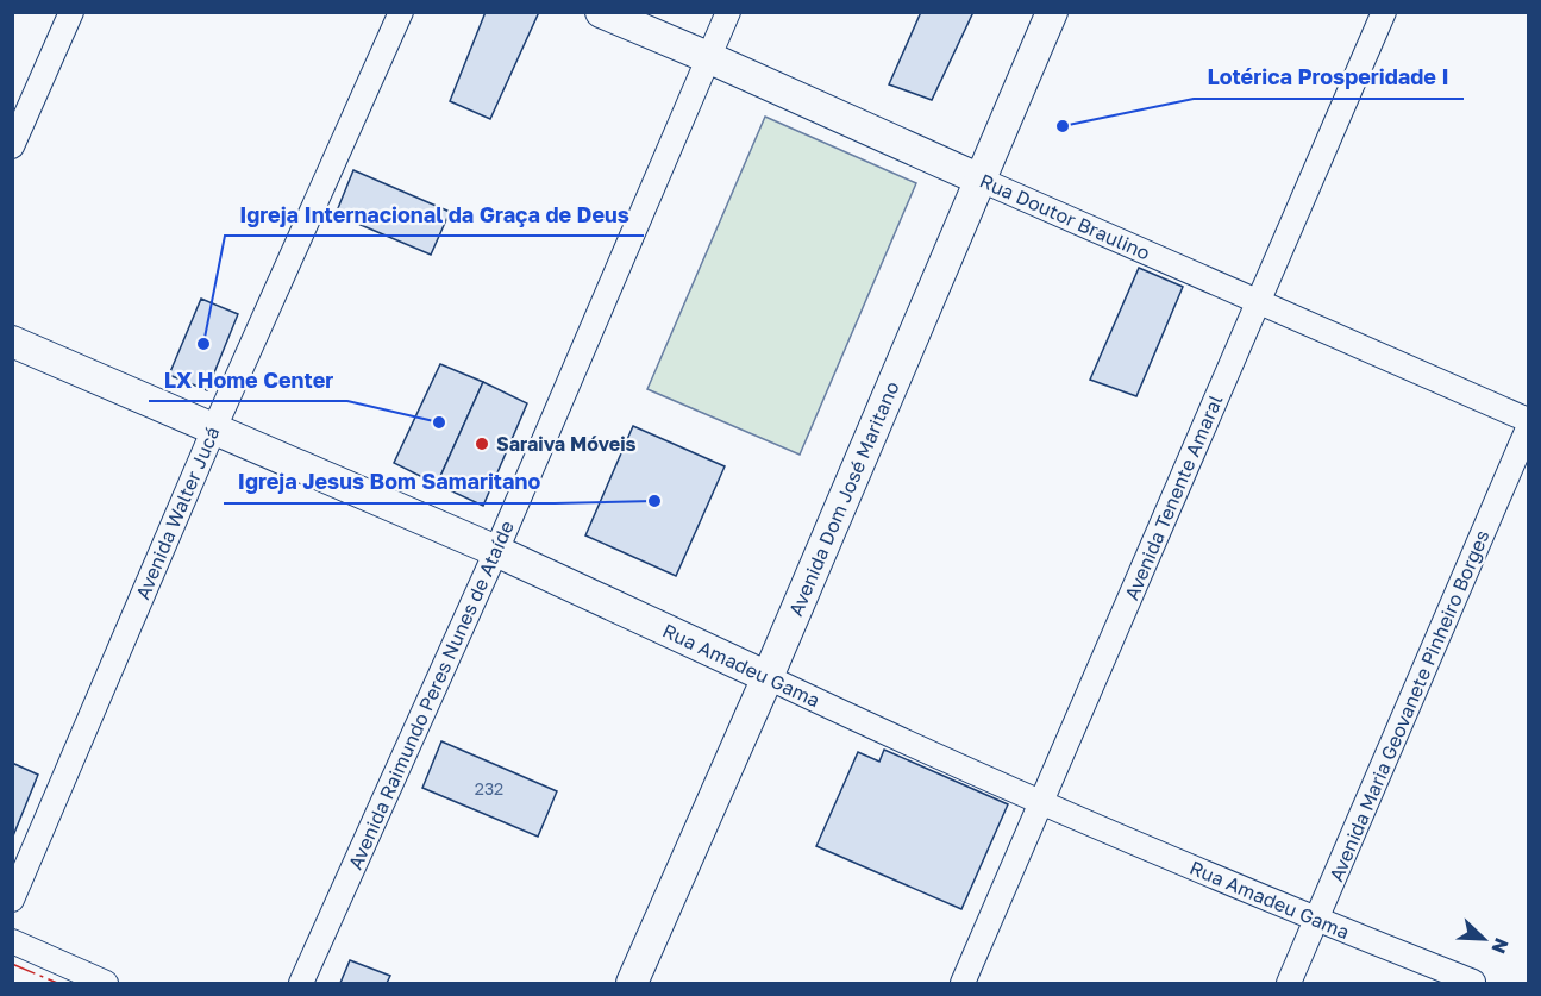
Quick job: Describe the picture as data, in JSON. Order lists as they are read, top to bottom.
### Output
{
  "streets": {
    "street": [
      "Rua Doutor Braulino",
      "Avenida Tenente Amaral",
      "Avenida Dom José Maritano",
      "Avenida Walter Jucá",
      "Rua Amadeu Gama",
      "Avenida Raimundo Peres Nunes de Ataíde",
      "Avenida Maria Geovanete Pinheiro Borges"
    ]
  },
  "crossings": [
    ["Rua Doutor Braulino", "Avenida Tenente Amaral"],
    ["Rua Doutor Braulino", "Avenida Dom José Maritano"],
    ["Rua Doutor Braulino", "Avenida Raimundo Peres Nunes de Ataíde"],
    ["Avenida Tenente Amaral", "Rua Amadeu Gama"],
    ["Avenida Dom José Maritano", "Rua Amadeu Gama"],
    ["Avenida Walter Jucá", "Rua Amadeu Gama"],
    ["Rua Amadeu Gama", "Avenida Raimundo Peres Nunes de Ataíde"],
    ["Rua Amadeu Gama", "Avenida Maria Geovanete Pinheiro Borges"]
  ],
  "places": [
    "Lotérica Prosperidade I",
    "Igreja Internacional da Graça de Deus",
    "LX Home Center",
    "Saraiva Móveis",
    "Igreja Jesus Bom Samaritano"
  ],
  "house_numbers": ["232"],
  "north": "bottom right"
}
